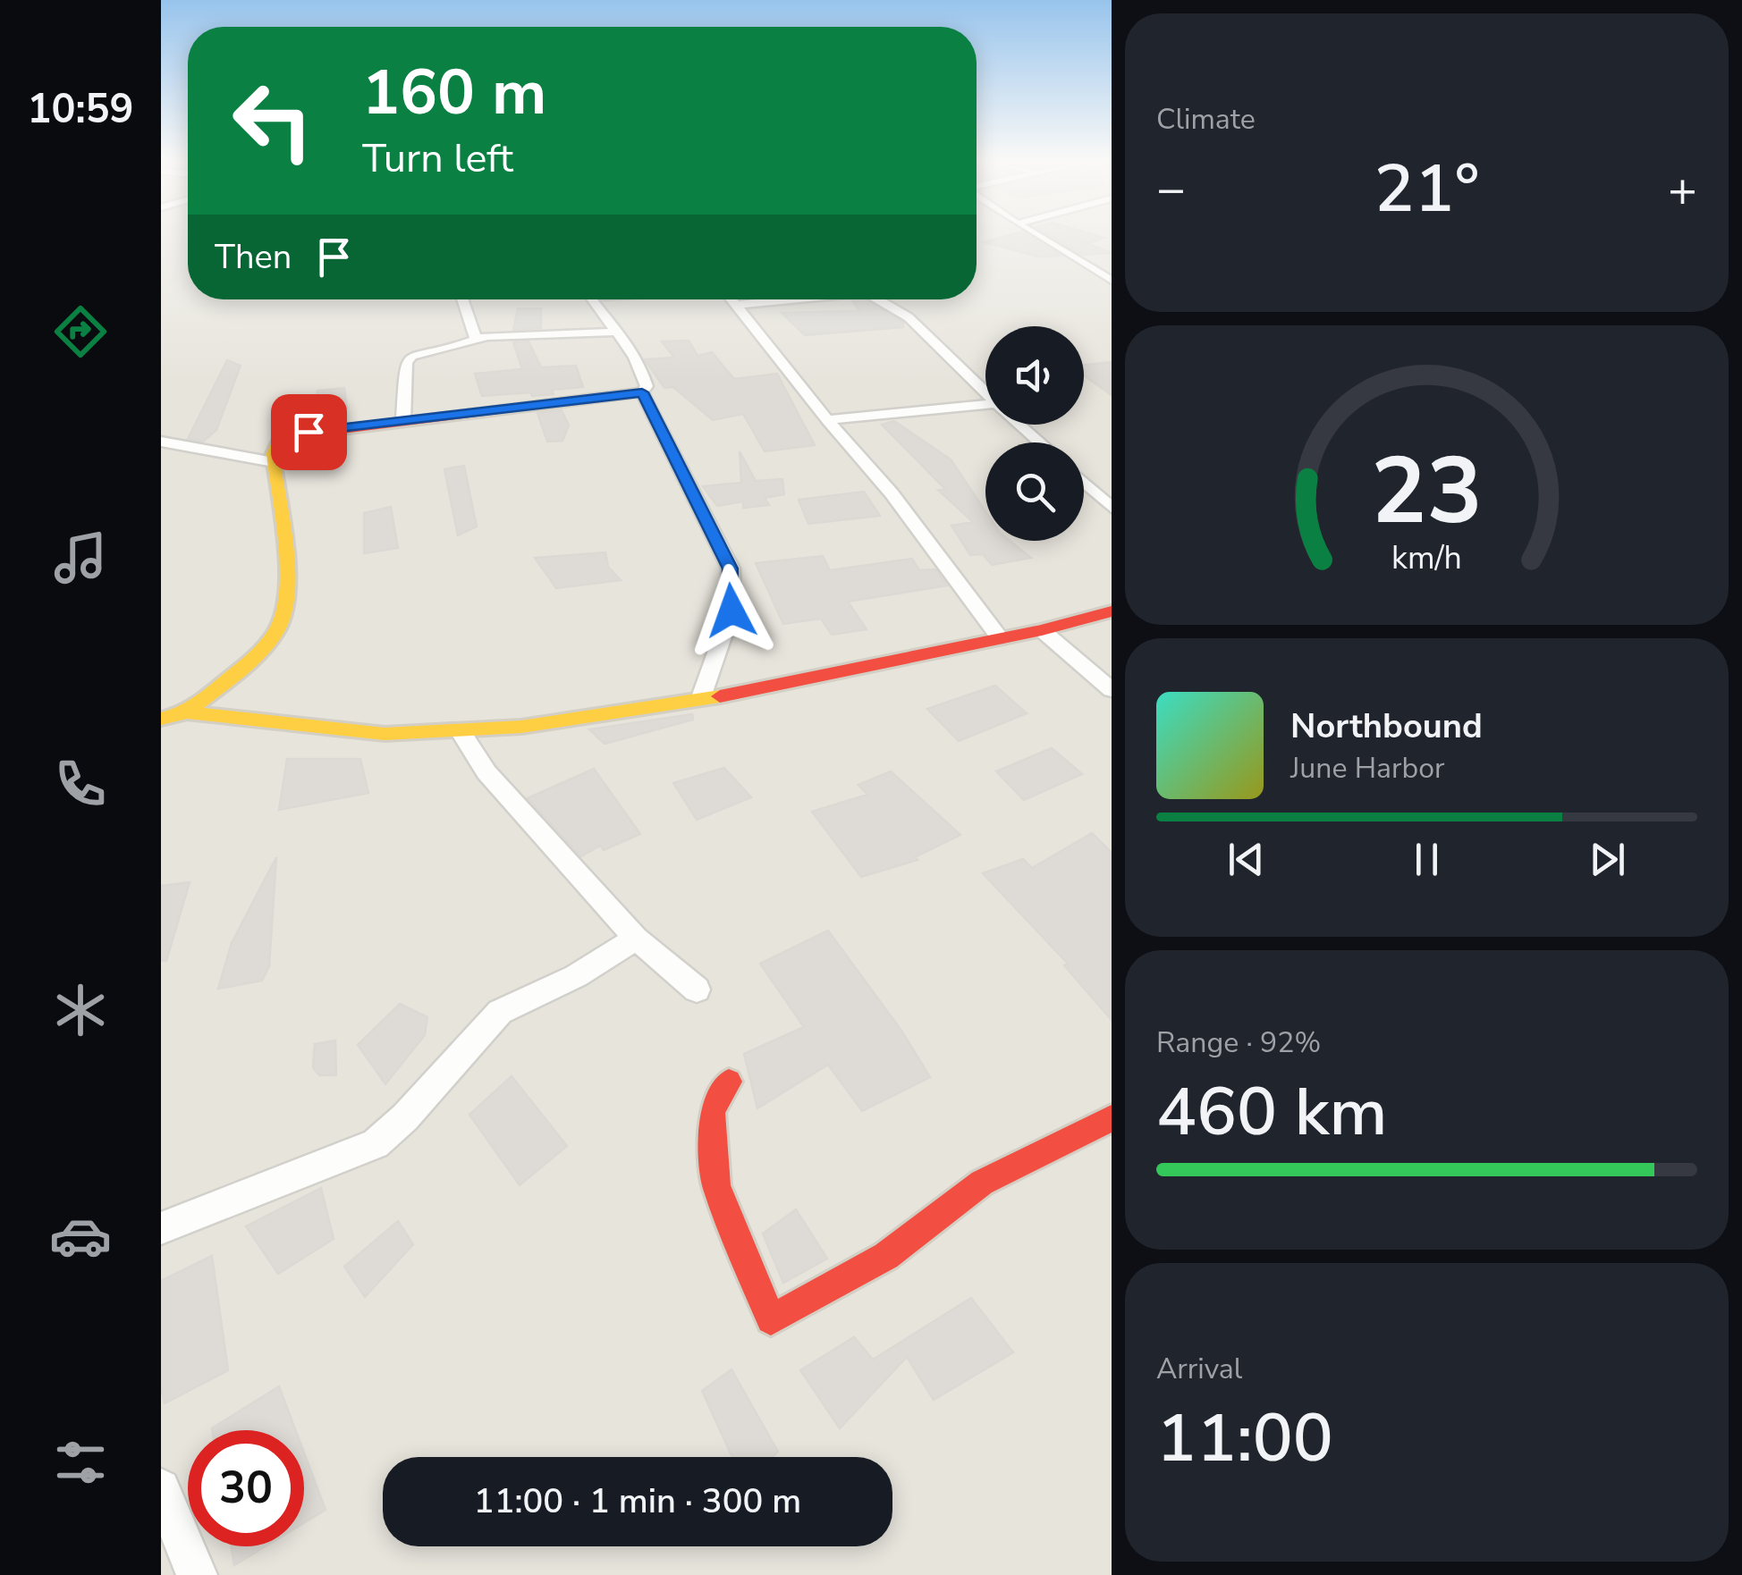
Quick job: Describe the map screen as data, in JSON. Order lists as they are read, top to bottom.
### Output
{
  "page": {
    "tabs": "10:59",
    "tile": [
      "Climate",
      ["Range · 92%", "460 km"],
      ["Arrival", "11:00"]
    ],
    "turn": ["160 m", "Turn left"],
    "heat": ["−", "21°", "+"],
    "then": "Then",
    "song": ["Northbound", "June Harbor"],
    "limit": "30",
    "trip": "11:00 · 1 min · 300 m",
    "gauge": ["23", "km/h"]
  }
}
